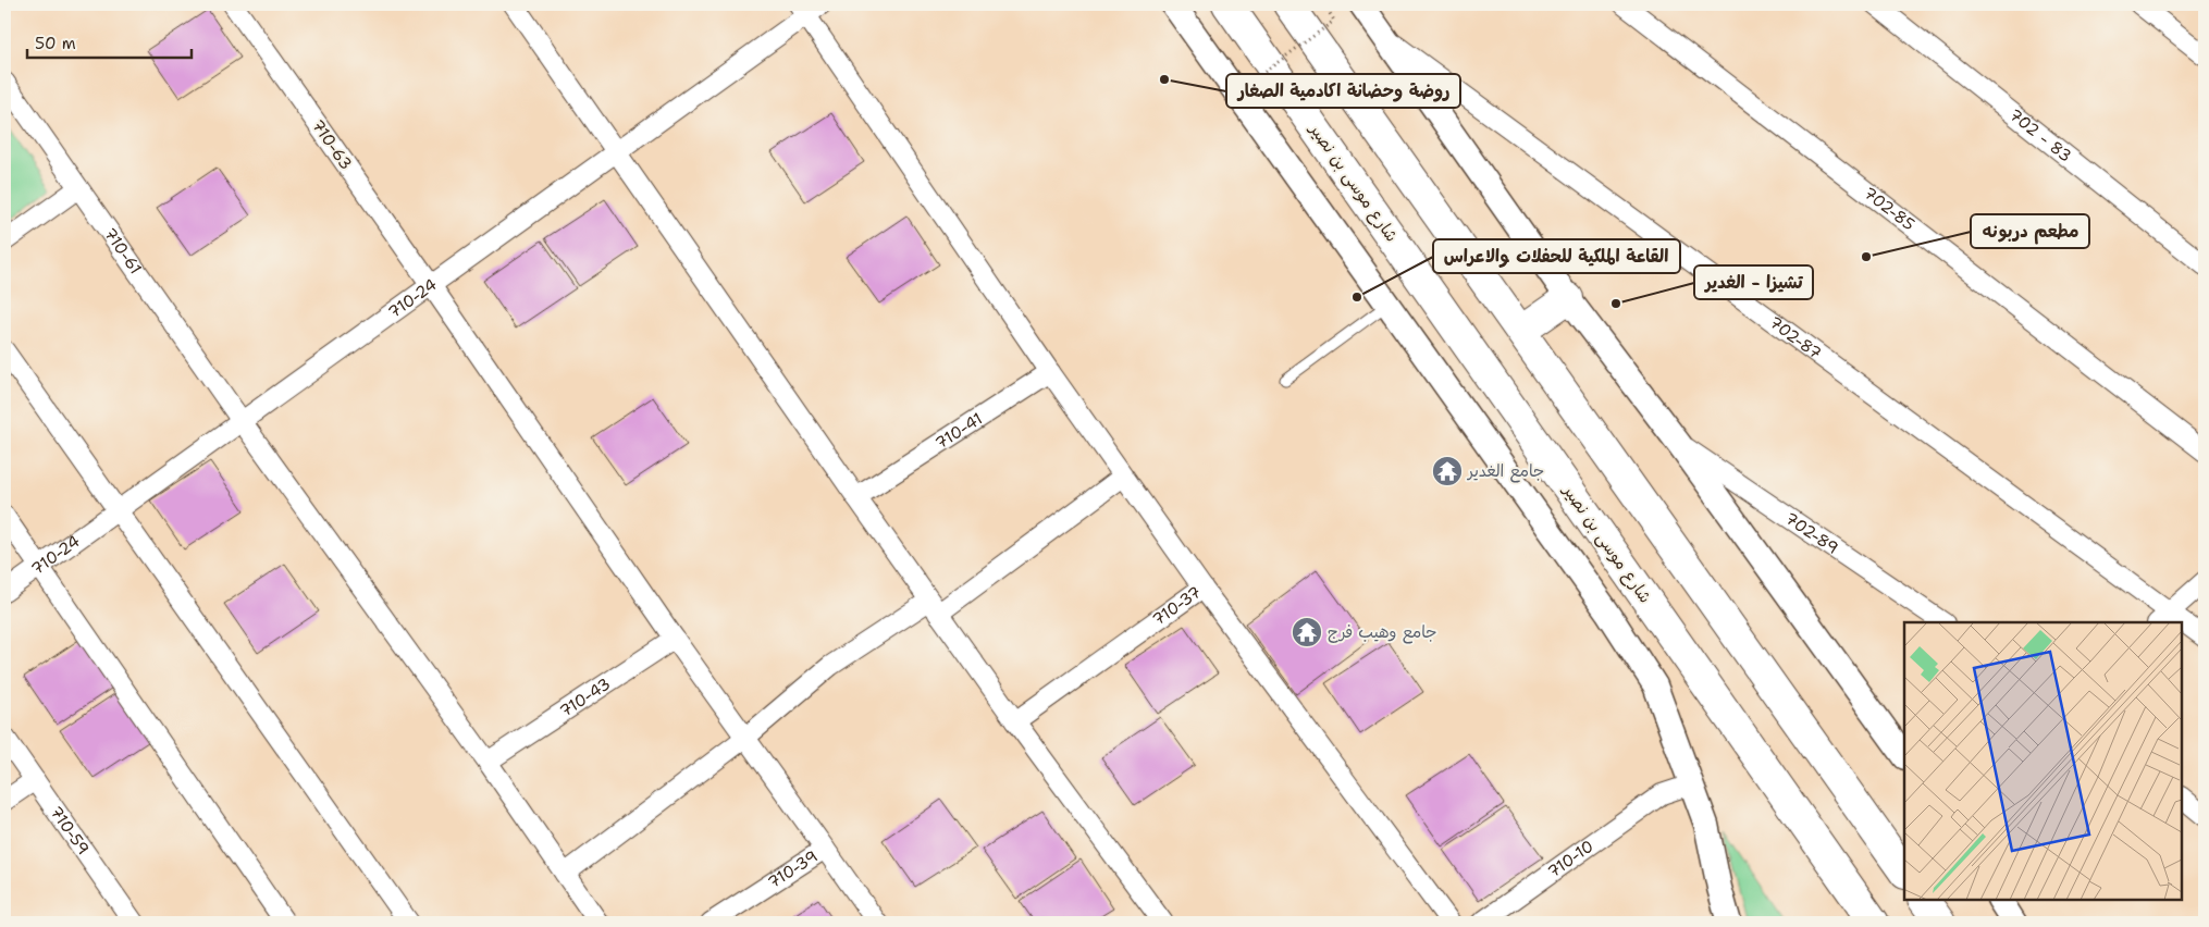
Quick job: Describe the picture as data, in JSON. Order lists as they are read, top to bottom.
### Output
{
  "streets": {
    "main road": ["شارع موسى بن نصير"],
    "street": [
      "702 - 83",
      "710-63",
      "702-85",
      "710-61",
      "710-24",
      "702-87",
      "710-41",
      "702-89",
      "710-37",
      "710-43",
      "710-59",
      "710-10",
      "710-39"
    ]
  },
  "crossings": [
    ["710-63", "710-24"],
    ["710-61", "710-24"]
  ],
  "places": {
    "other": [
      "روضة وحضانة اكادمية الصغار",
      "مطعم دربونه",
      "القاعة الملكية للحفلات والاعراس",
      "تشيزا - الغدير"
    ],
    "temple": ["جامع الغدير", "جامع وهيب فرج"]
  },
  "scale_bar": "50 m"
}
